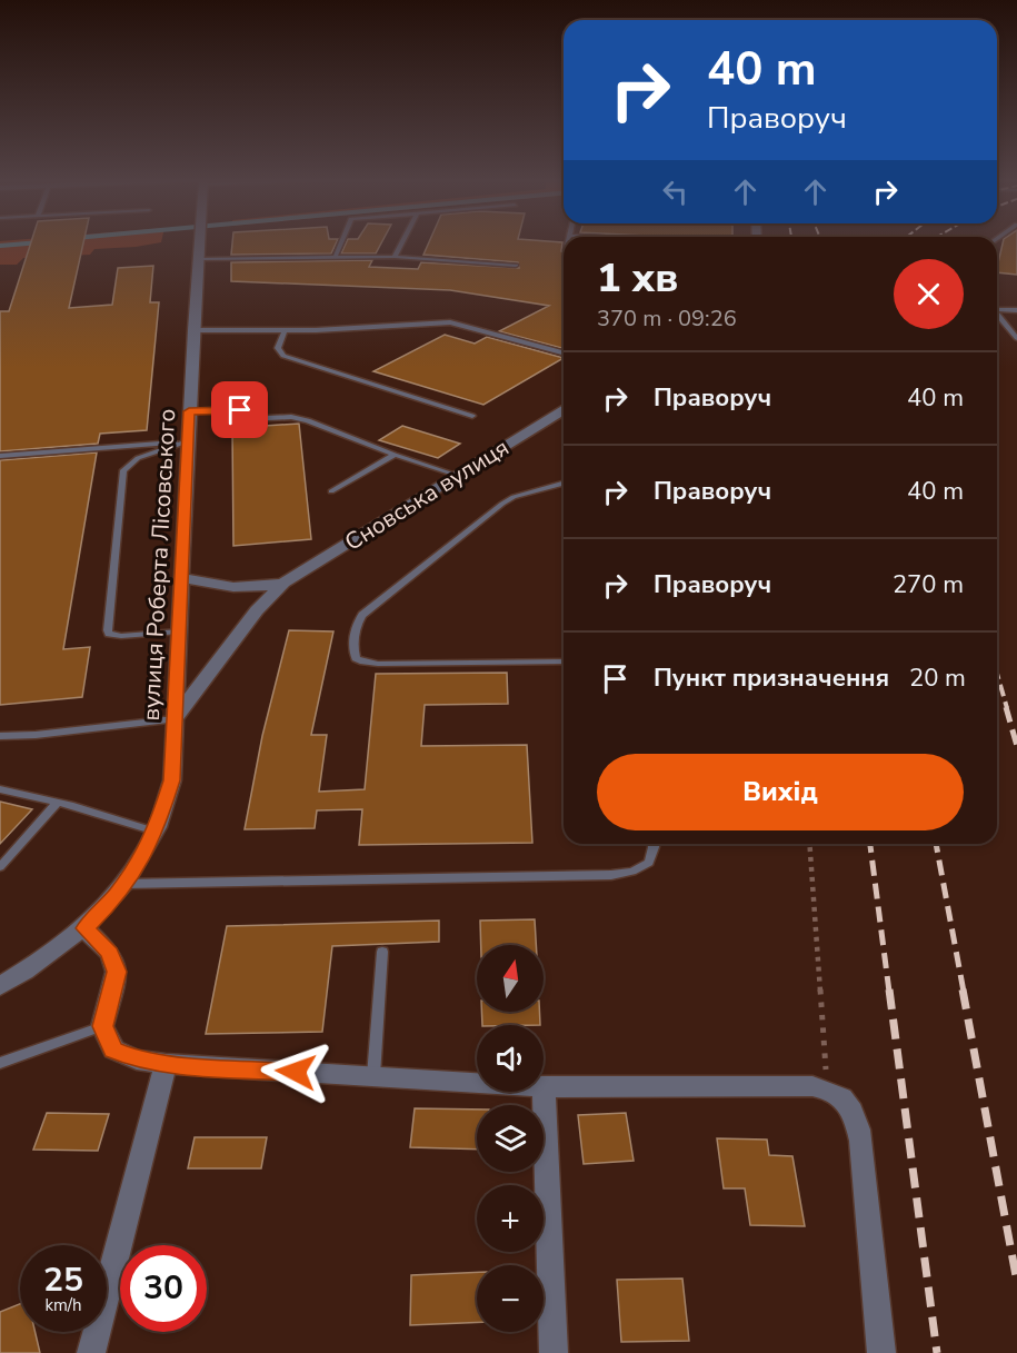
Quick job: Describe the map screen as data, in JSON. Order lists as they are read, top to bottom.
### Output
{
  "streets": {
    "street": ["Сновська вулиця", "вулиця Роберта Лісовського"]
  },
  "crossings": [
    ["Сновська вулиця", "вулиця Роберта Лісовського"]
  ],
  "north": "top",
  "page": {
    "turn": ["40 m", "Праворуч"],
    "heading": ["1 хв", "370 m · 09:26"],
    "list": [
      {
        "name": "Праворуч",
        "value": "40 m"
      },
      {
        "name": "Праворуч",
        "value": "40 m"
      },
      {
        "name": "Праворуч",
        "value": "270 m"
      },
      {
        "name": "Пункт призначення",
        "value": "20 m"
      }
    ],
    "buttons": "Вихід",
    "map_buttons": ["+", "−"],
    "speed": "25 km/h",
    "limit": "30"
  }
}
